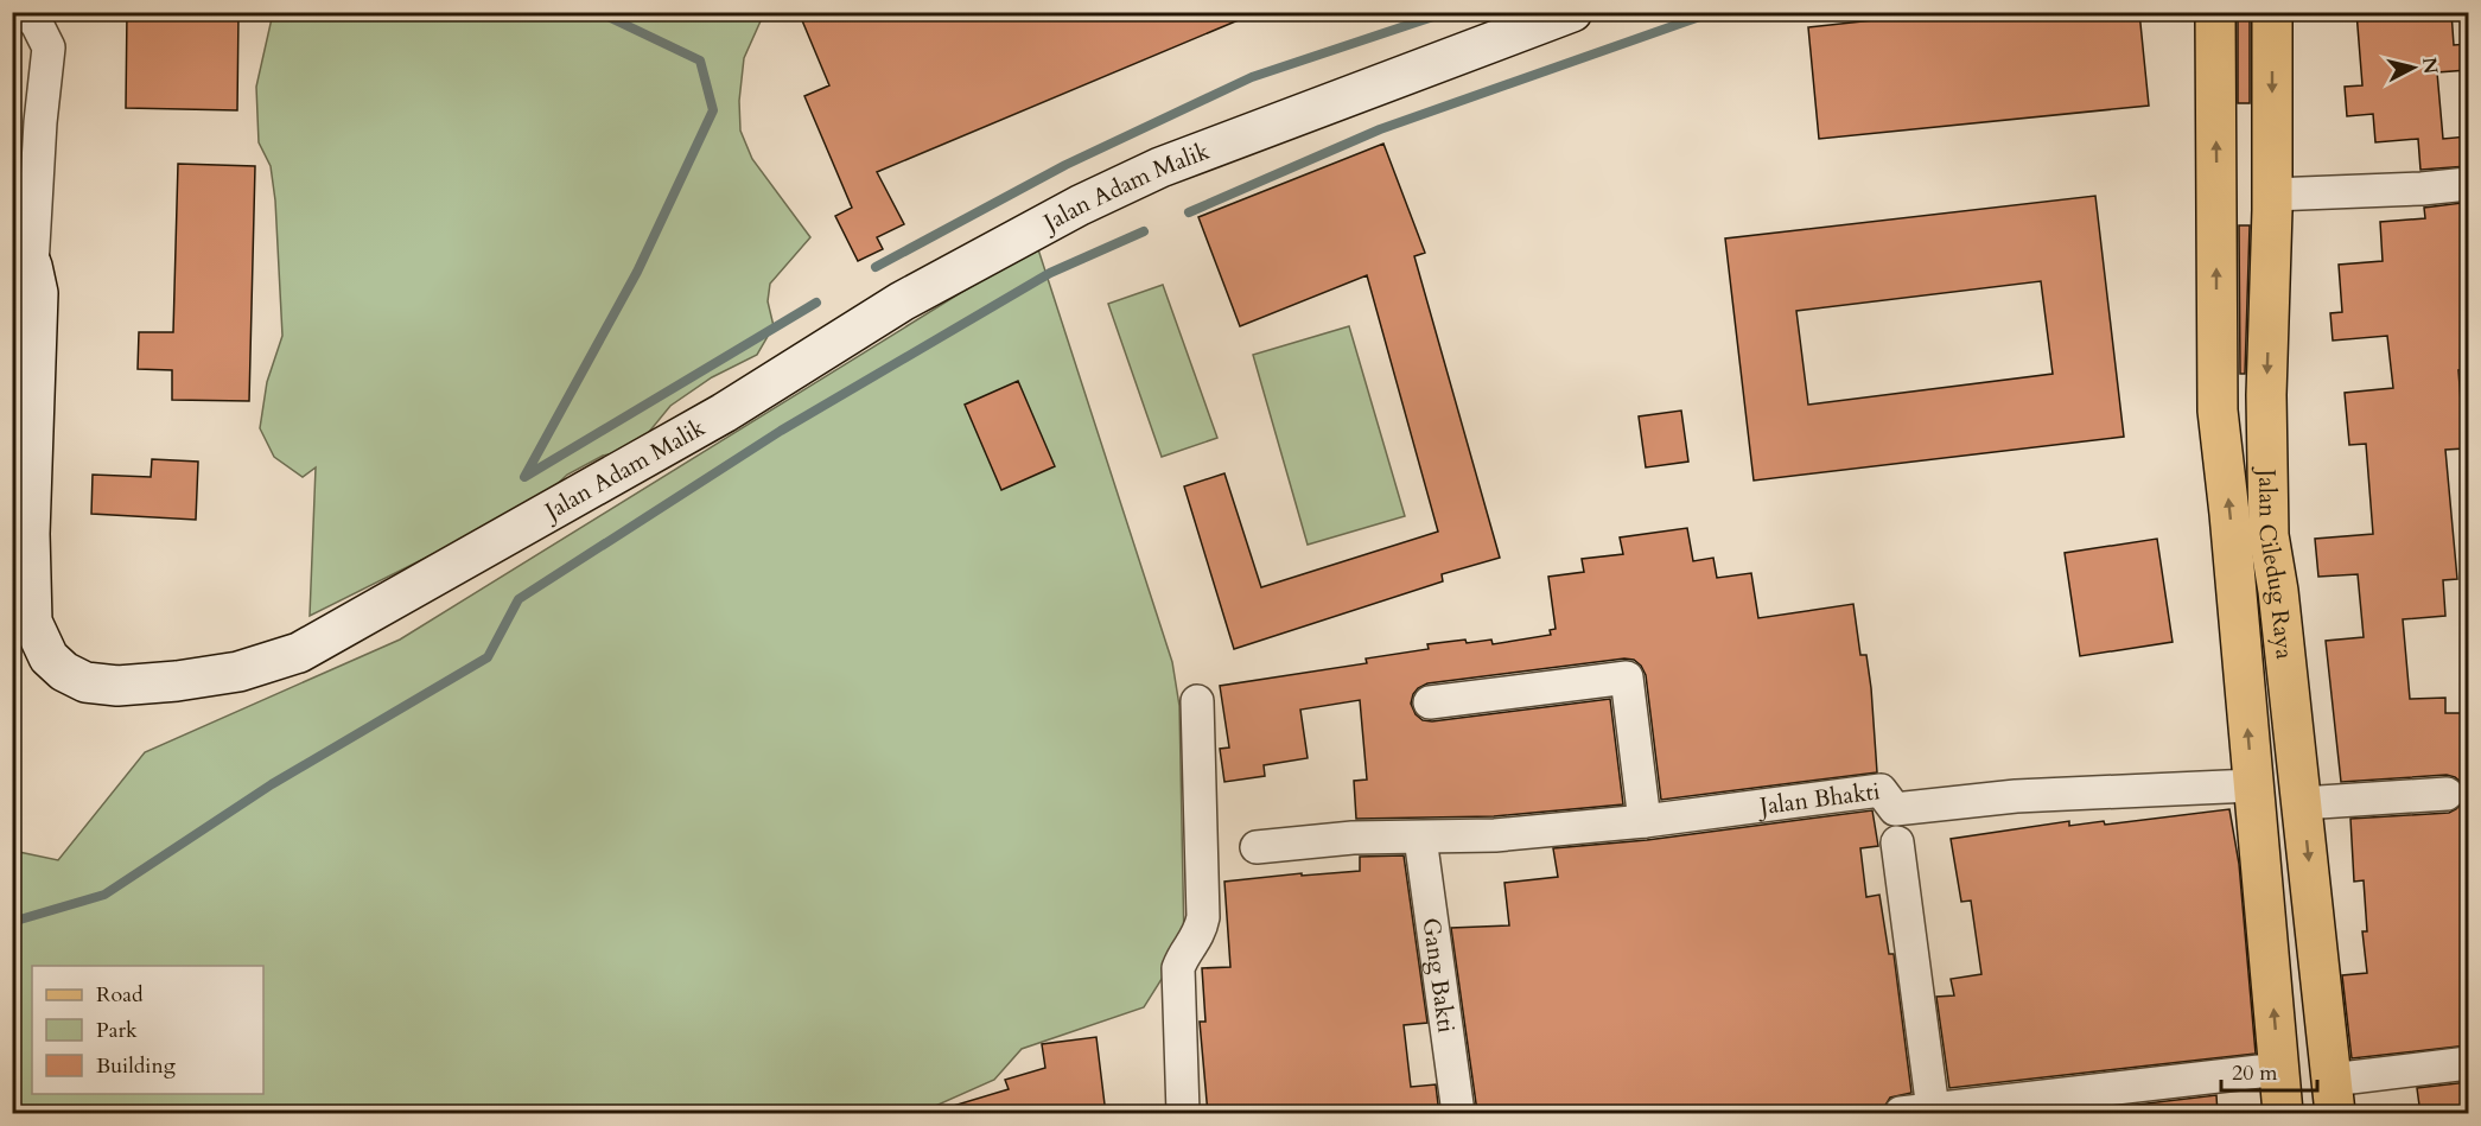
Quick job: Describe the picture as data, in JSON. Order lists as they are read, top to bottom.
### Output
{
  "streets": {
    "main road": ["Jalan Ciledug Raya"],
    "street": ["Jalan Adam Malik", "Jalan Bhakti", "Gang Bakti"]
  },
  "crossings": [
    ["Jalan Ciledug Raya", "Jalan Bhakti"],
    ["Jalan Bhakti", "Gang Bakti"]
  ],
  "legend": ["Road", "Park", "Building"],
  "scale_bar": "20 m",
  "north": "right"
}
